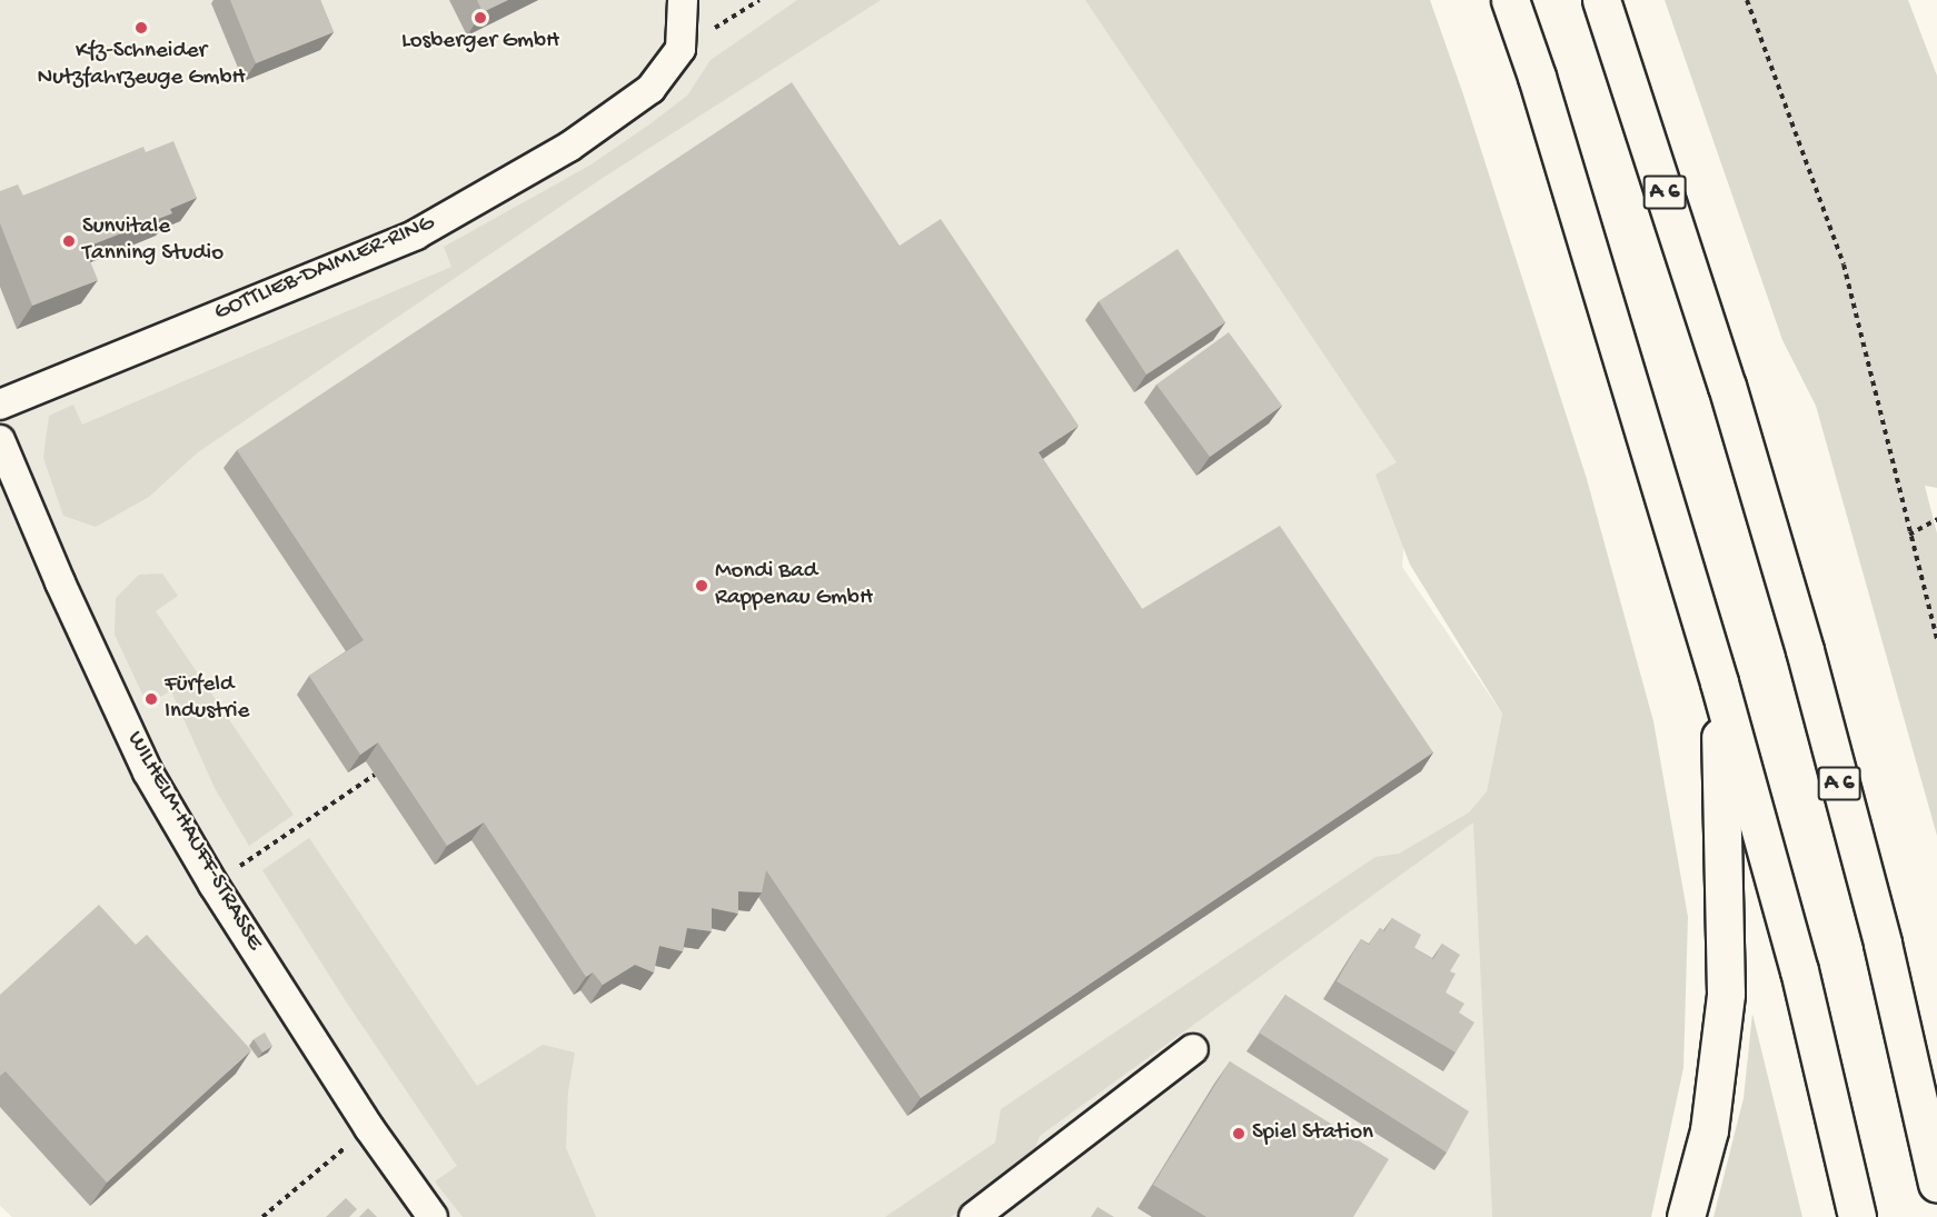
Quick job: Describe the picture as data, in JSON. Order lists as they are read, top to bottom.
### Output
{
  "streets": {
    "highway": ["A 6"],
    "street": ["GOTTLIEB-DAIMLER-RING", "WILHELM-HAUFF-STRASSE"]
  },
  "places": [
    "Losberger GmbH",
    "Kfz-Schneider Nutzfahrzeuge GmbH",
    "Sunvitale Tanning Studio",
    "Mondi Bad Rappenau GmbH",
    "Fürfeld Industrie",
    "Spiel Station"
  ]
}
